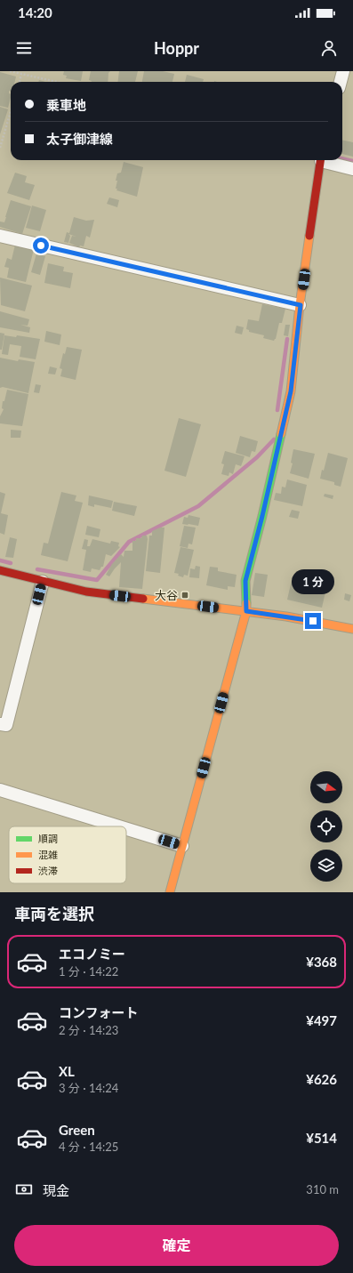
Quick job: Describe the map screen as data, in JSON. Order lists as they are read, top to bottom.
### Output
{
  "places": {
    "transit": ["大谷"]
  },
  "legend": ["順調", "混雑", "渋滞"],
  "north": "right",
  "page": {
    "status": "14:20",
    "header": "Hoppr",
    "banner": ["乗車地", "太子御津線"],
    "bubble": "1 分",
    "heading": "車両を選択",
    "list": [
      {
        "name": "エコノミー",
        "note": "1 分 · 14:22",
        "value": "¥368"
      },
      {
        "name": "コンフォート",
        "note": "2 分 · 14:23",
        "value": "¥497"
      },
      {
        "name": "XL",
        "note": "3 分 · 14:24",
        "value": "¥626"
      },
      {
        "name": "Green",
        "note": "4 分 · 14:25",
        "value": "¥514"
      }
    ],
    "pay": ["現金", "310 m"],
    "buttons": "確定"
  }
}
